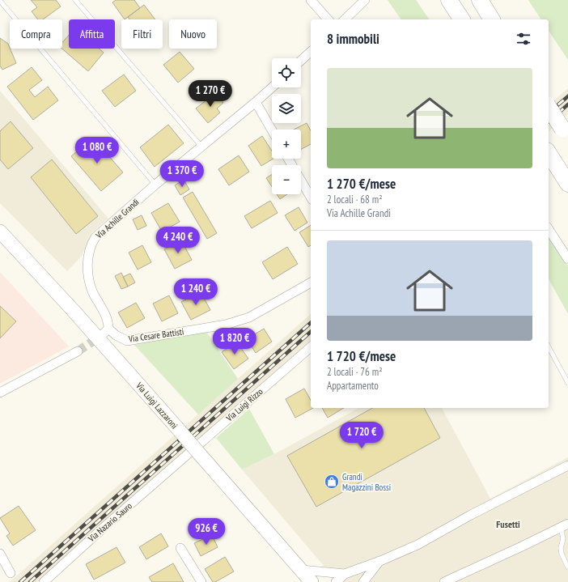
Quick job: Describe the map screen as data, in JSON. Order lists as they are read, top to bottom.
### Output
{
  "streets": {
    "main road": ["Via Luigi Lazzaroni"],
    "street": [
      "Via Achille Grandi",
      "Via Cesare Battisti",
      "Via Luigi Rizzo",
      "Via Nazario Sauro"
    ]
  },
  "crossings": [
    ["Via Achille Grandi", "Via Cesare Battisti"],
    ["Via Luigi Rizzo", "Via Nazario Sauro"]
  ],
  "districts": ["Fusetti"],
  "places": {
    "shop": ["Grandi Magazzini Bossi"]
  },
  "page": {
    "chip": [
      "Compra",
      "Affitta",
      "Filtri",
      "Nuovo"
    ],
    "heading": "8 immobili",
    "map_buttons": ["+", "−"],
    "list": [
      {
        "name": "1 270 €/mese",
        "note": "2 locali · 68 m² · Via Achille Grandi"
      },
      {
        "name": "1 720 €/mese",
        "note": "2 locali · 76 m² · Appartamento"
      }
    ],
    "price": [
      "1 270 €",
      "1 080 €",
      "1 370 €",
      "4 240 €",
      "1 240 €",
      "1 820 €",
      "1 720 €",
      "926 €"
    ]
  }
}
